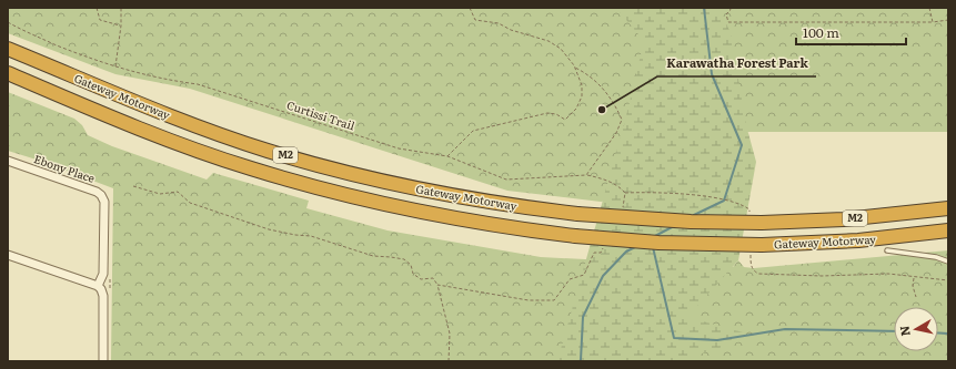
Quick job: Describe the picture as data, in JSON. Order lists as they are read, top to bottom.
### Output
{
  "streets": {
    "highway": ["Gateway Motorway", "M2"],
    "street": ["Ebony Place"],
    "path": ["Curtissi Trail"]
  },
  "places": ["Karawatha Forest Park"],
  "scale_bar": "100 m",
  "north": "left"
}
